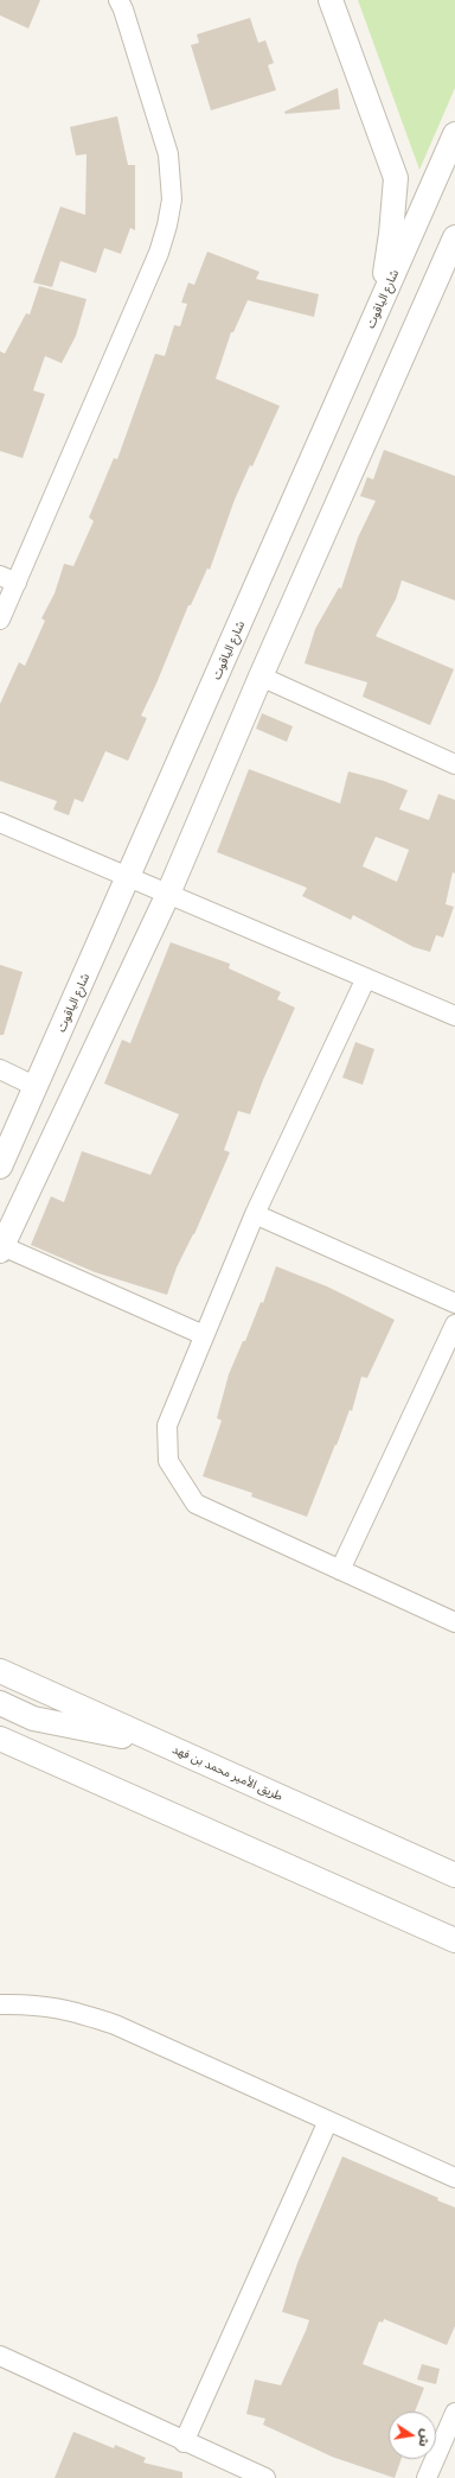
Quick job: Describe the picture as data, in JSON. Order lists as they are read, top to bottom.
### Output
{
  "streets": {
    "street": ["شارع الياقوت", "طريق الأمير محمد بن فهد"]
  },
  "north": "right"
}
